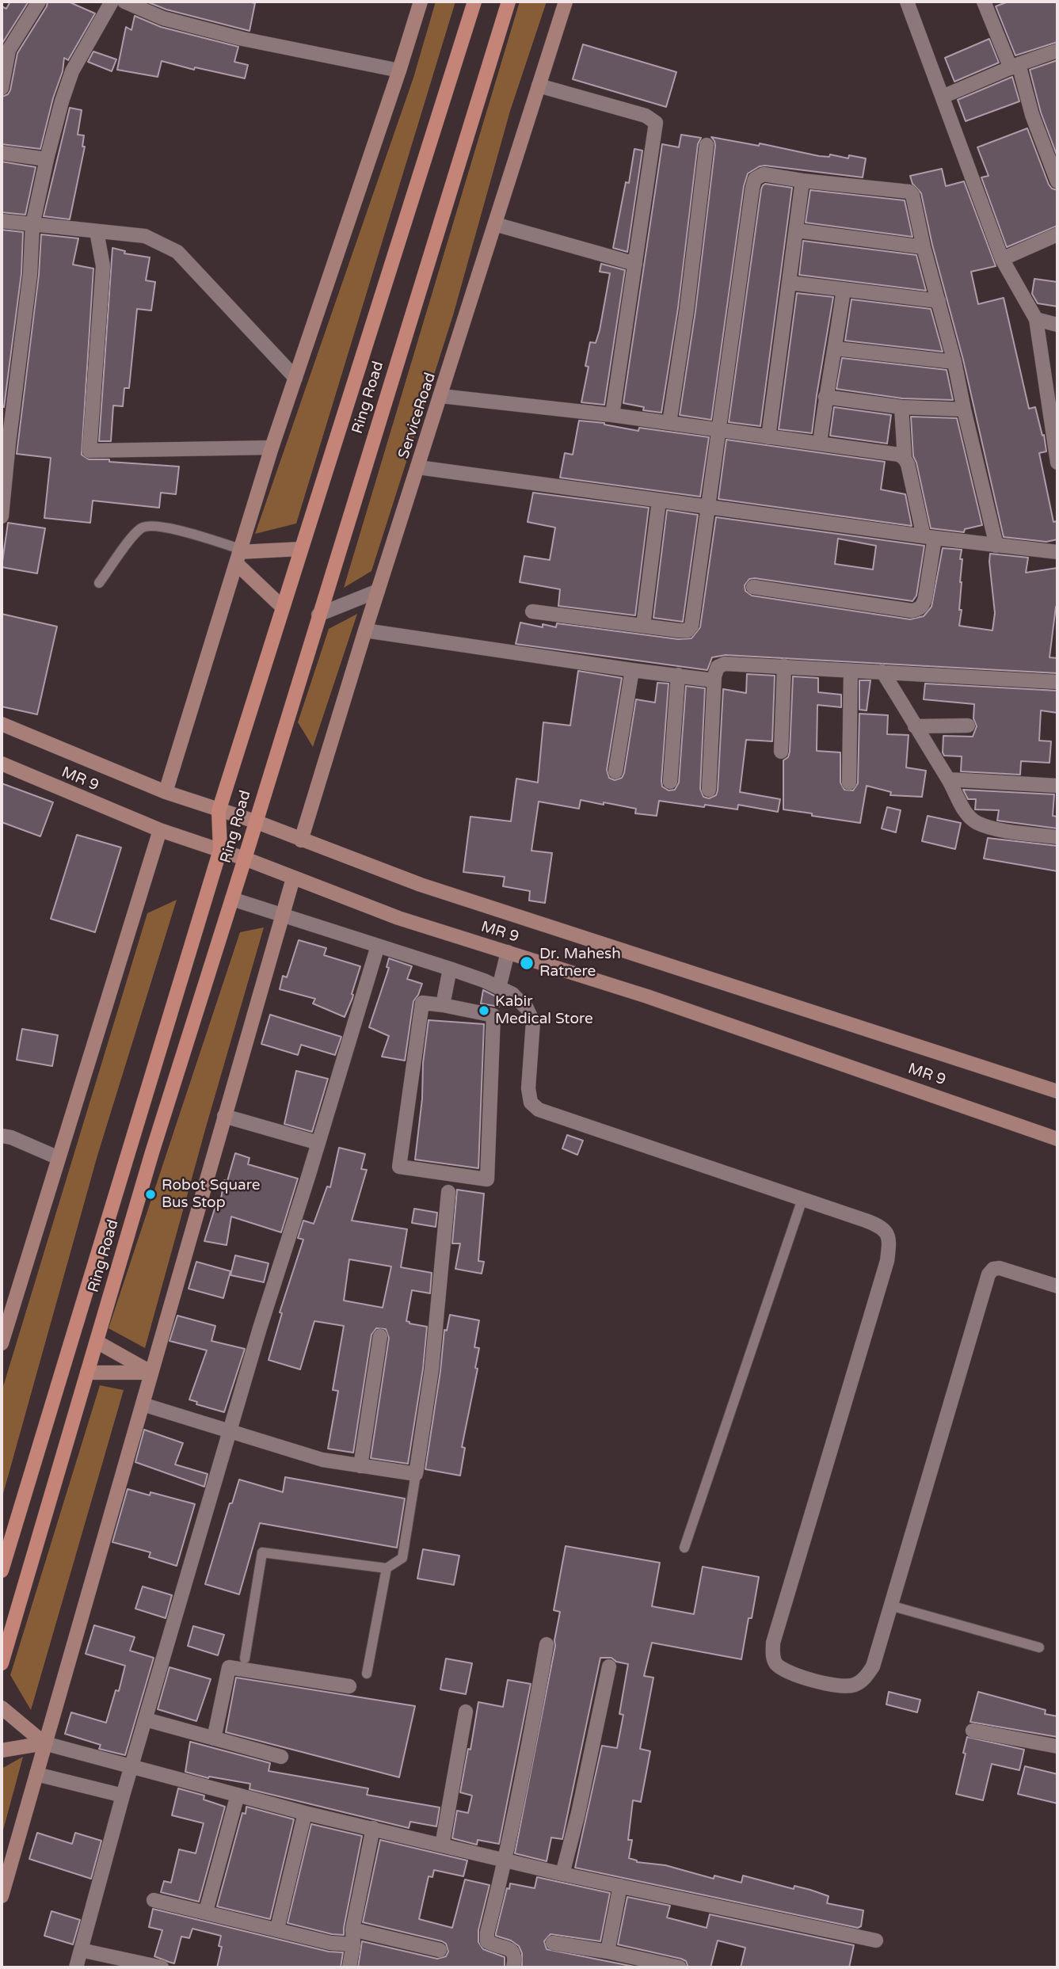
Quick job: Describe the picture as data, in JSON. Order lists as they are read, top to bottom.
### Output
{
  "streets": {
    "main road": ["Ring Road"],
    "street": ["ServiceRoad", "MR 9"]
  },
  "crossings": [
    ["Ring Road", "MR 9"],
    ["ServiceRoad", "MR 9"]
  ],
  "places": ["Dr. Mahesh Ratnere", "Kabir Medical Store", "Robot Square Bus Stop"]
}
